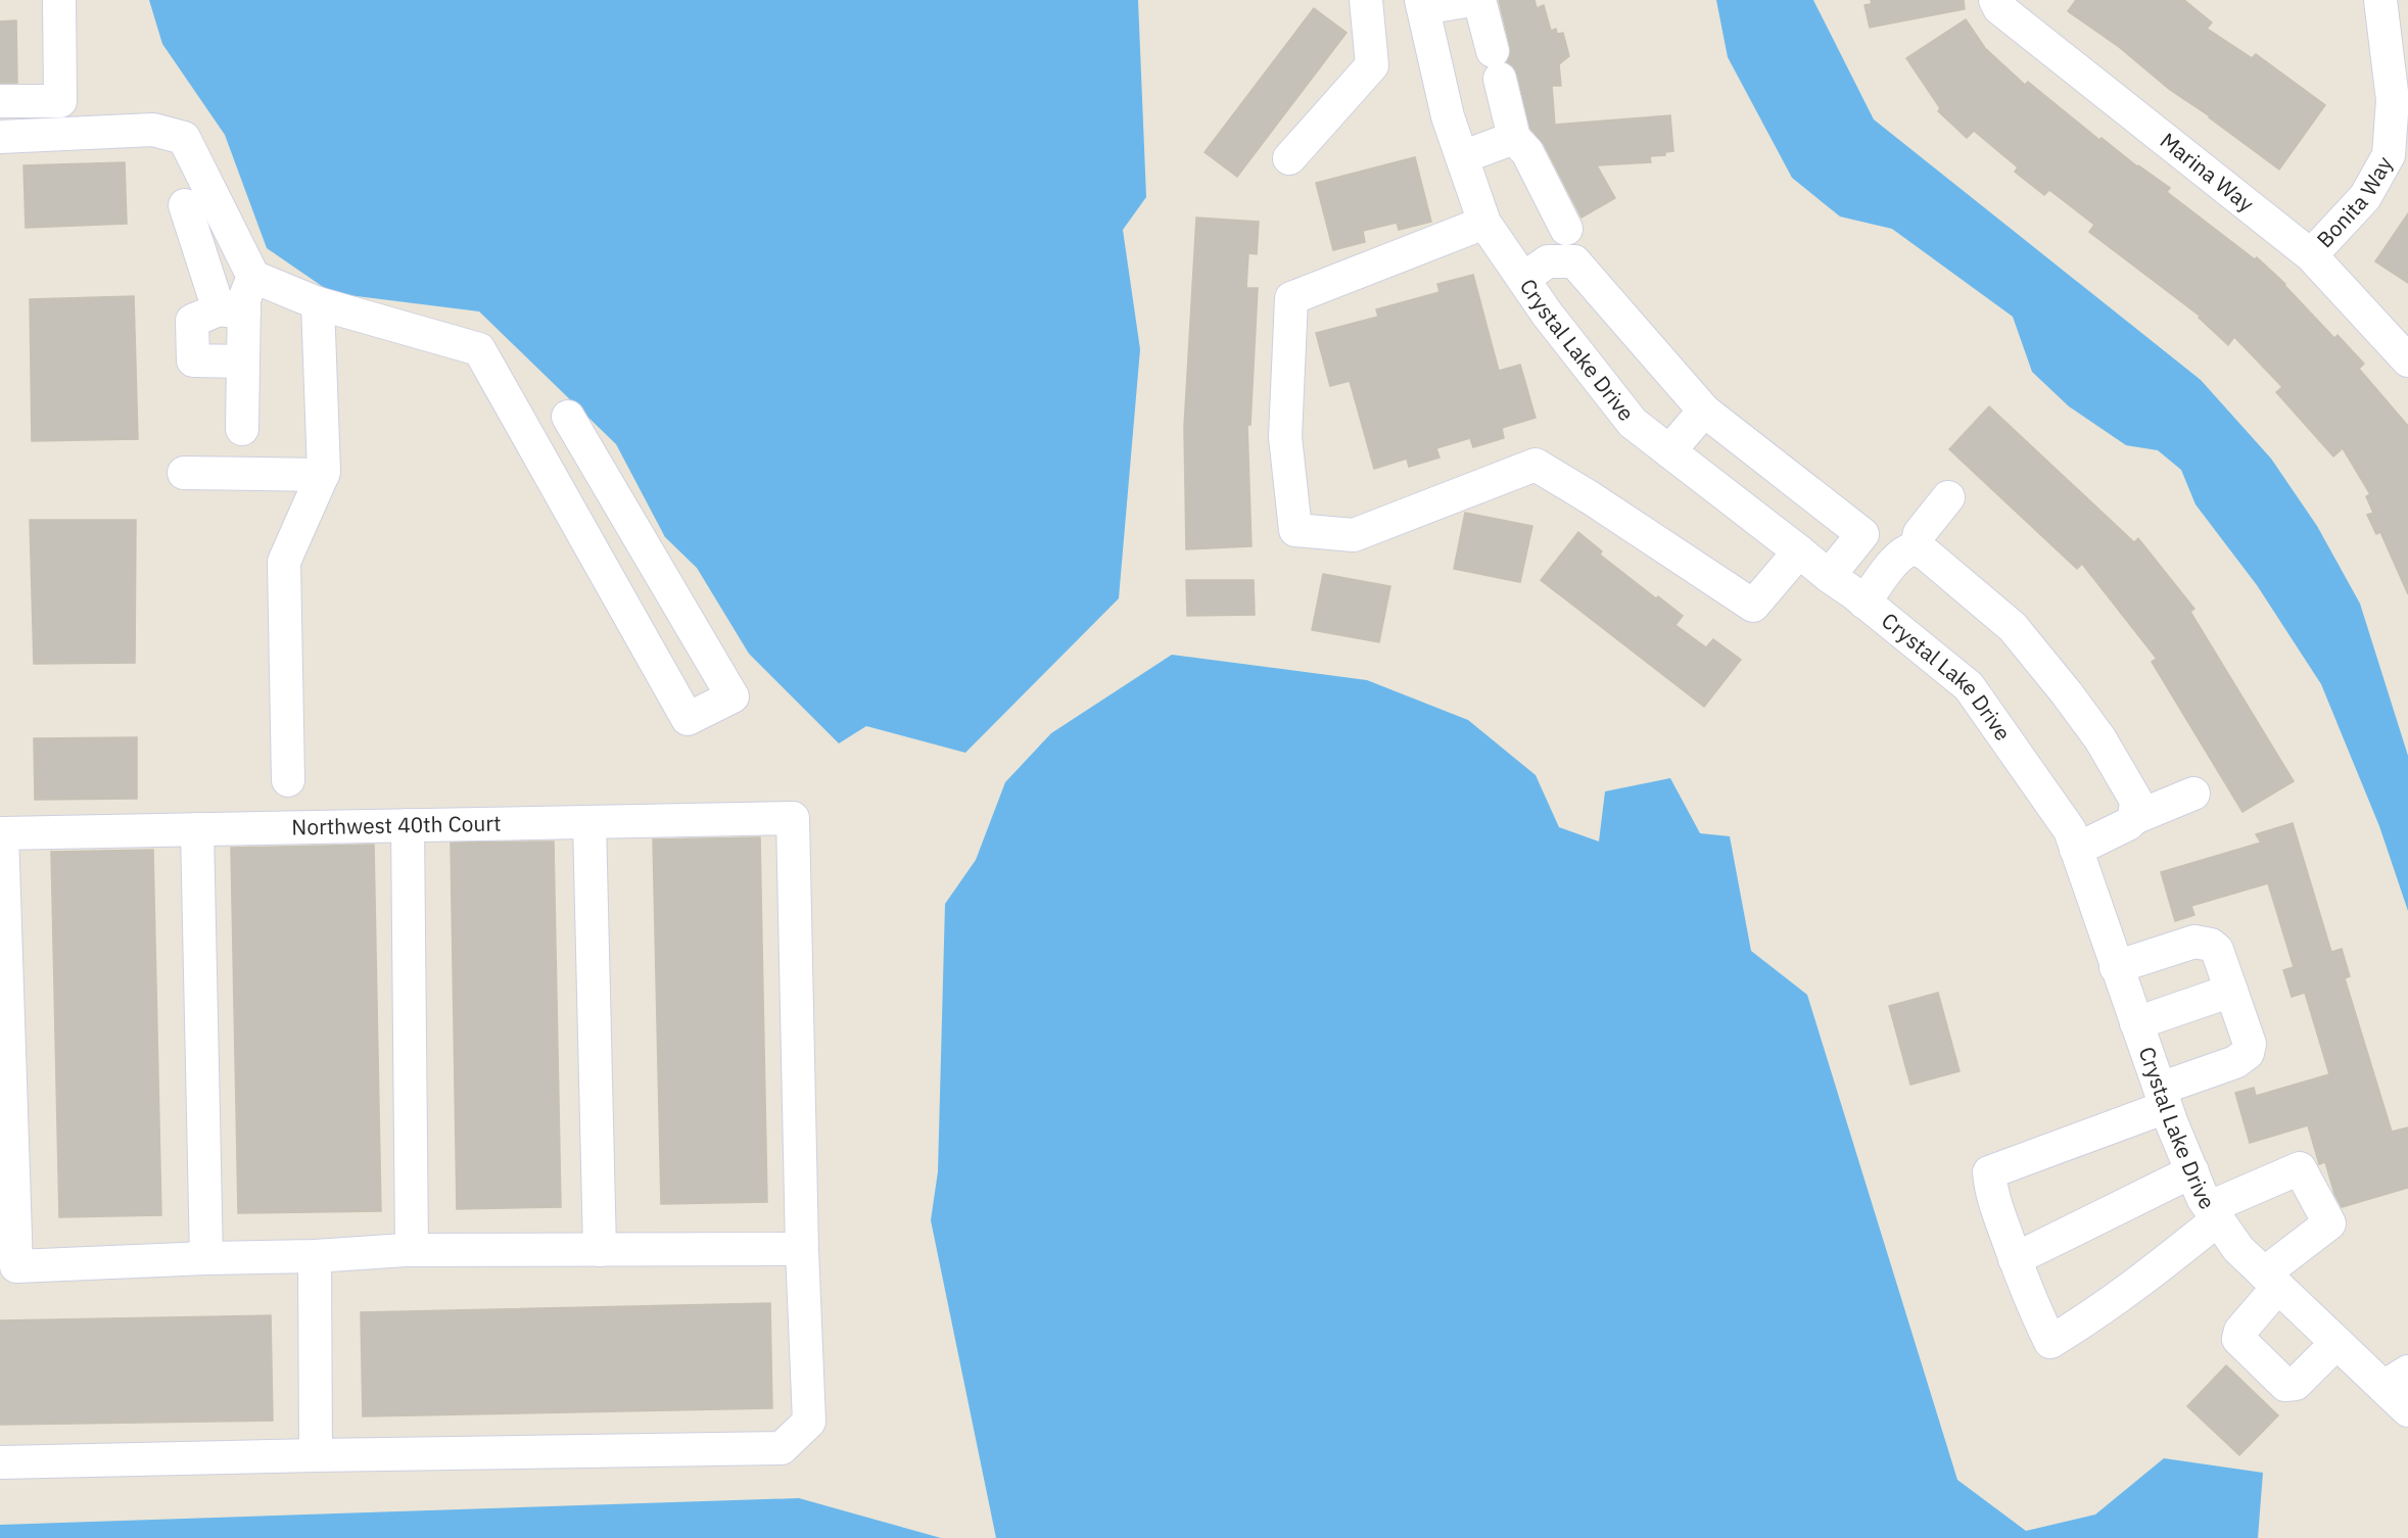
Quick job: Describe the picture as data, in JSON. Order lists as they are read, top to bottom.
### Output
{
  "streets": {
    "street": [
      "Marina Way",
      "Bonita Way",
      "Crystal Lake Drive",
      "Northwest 40th Court"
    ]
  },
  "crossings": [
    ["Marina Way", "Bonita Way"]
  ]
}
